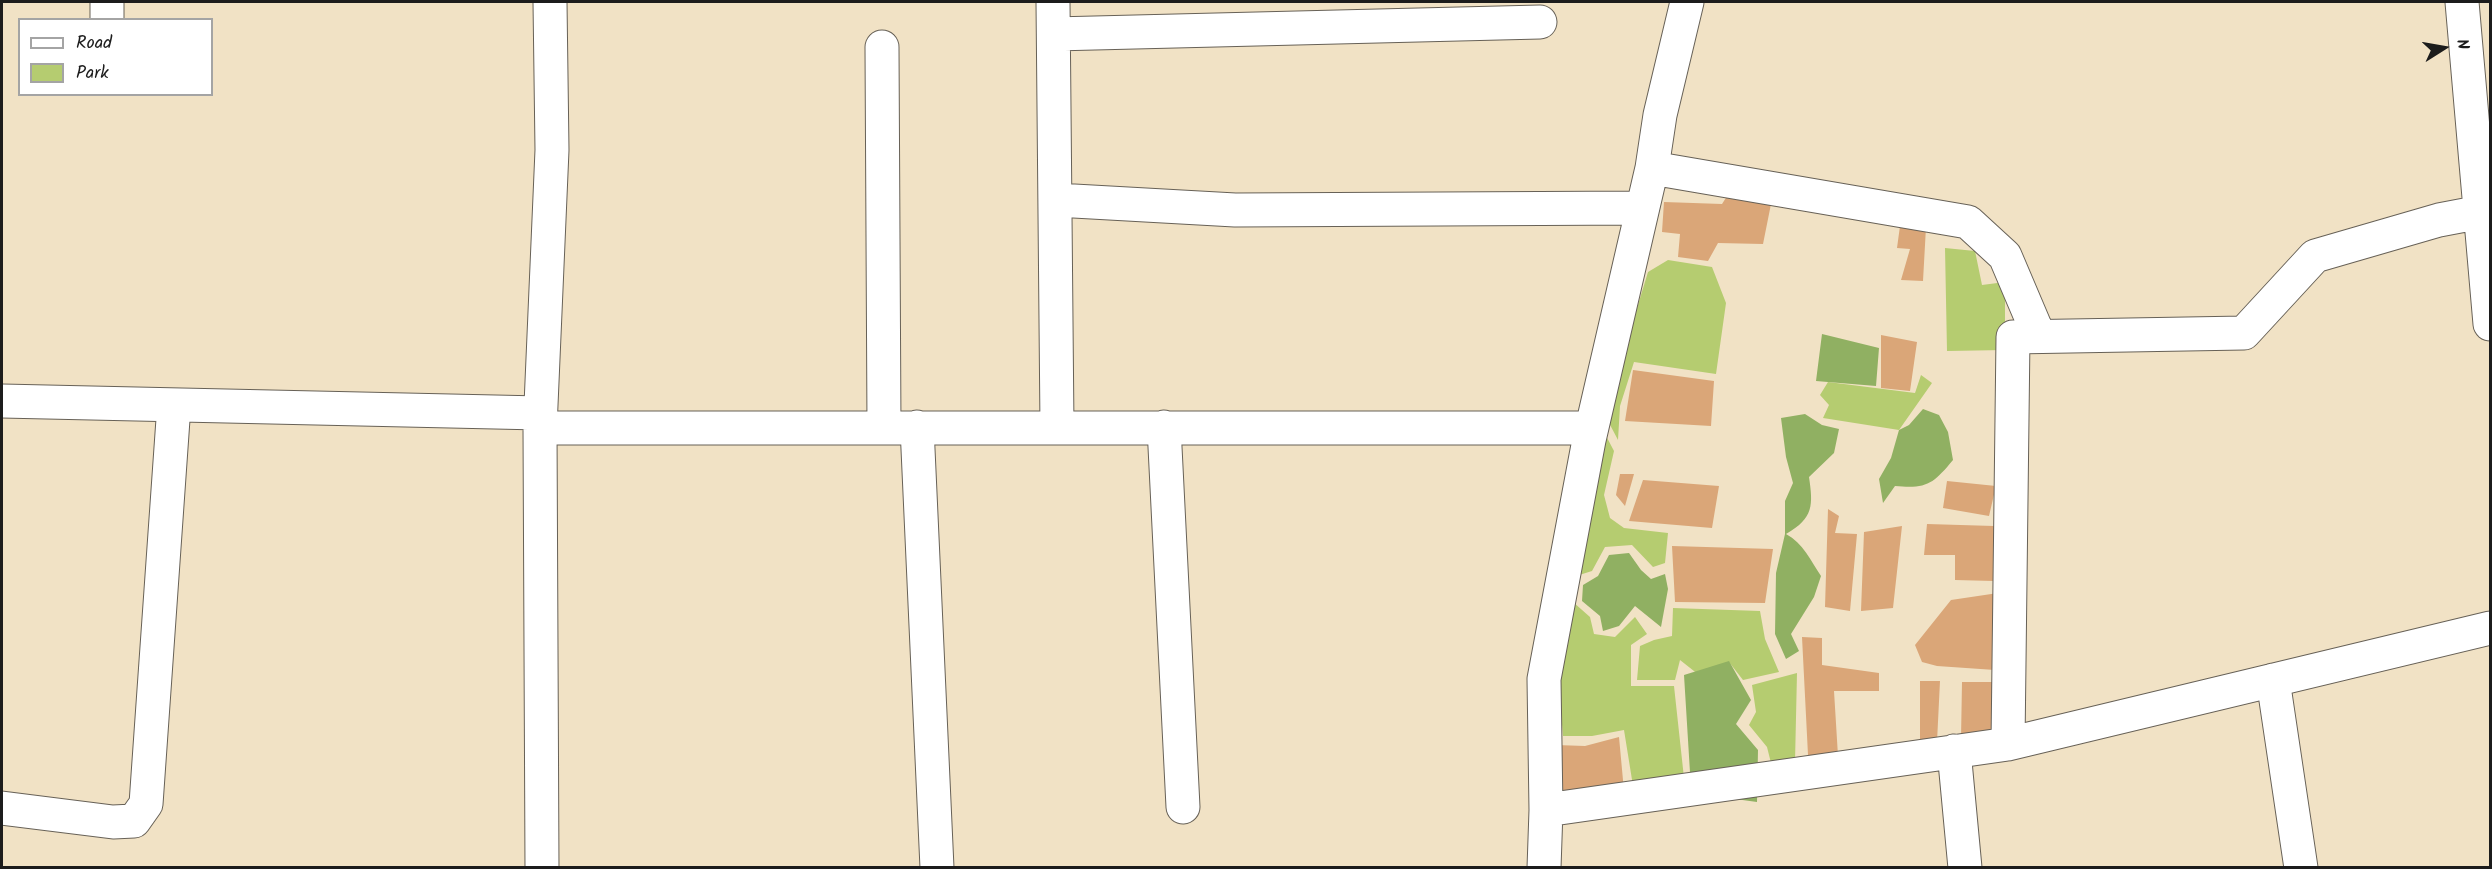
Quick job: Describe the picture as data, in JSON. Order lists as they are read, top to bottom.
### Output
{
  "legend": ["Road", "Park"],
  "north": "right"
}
